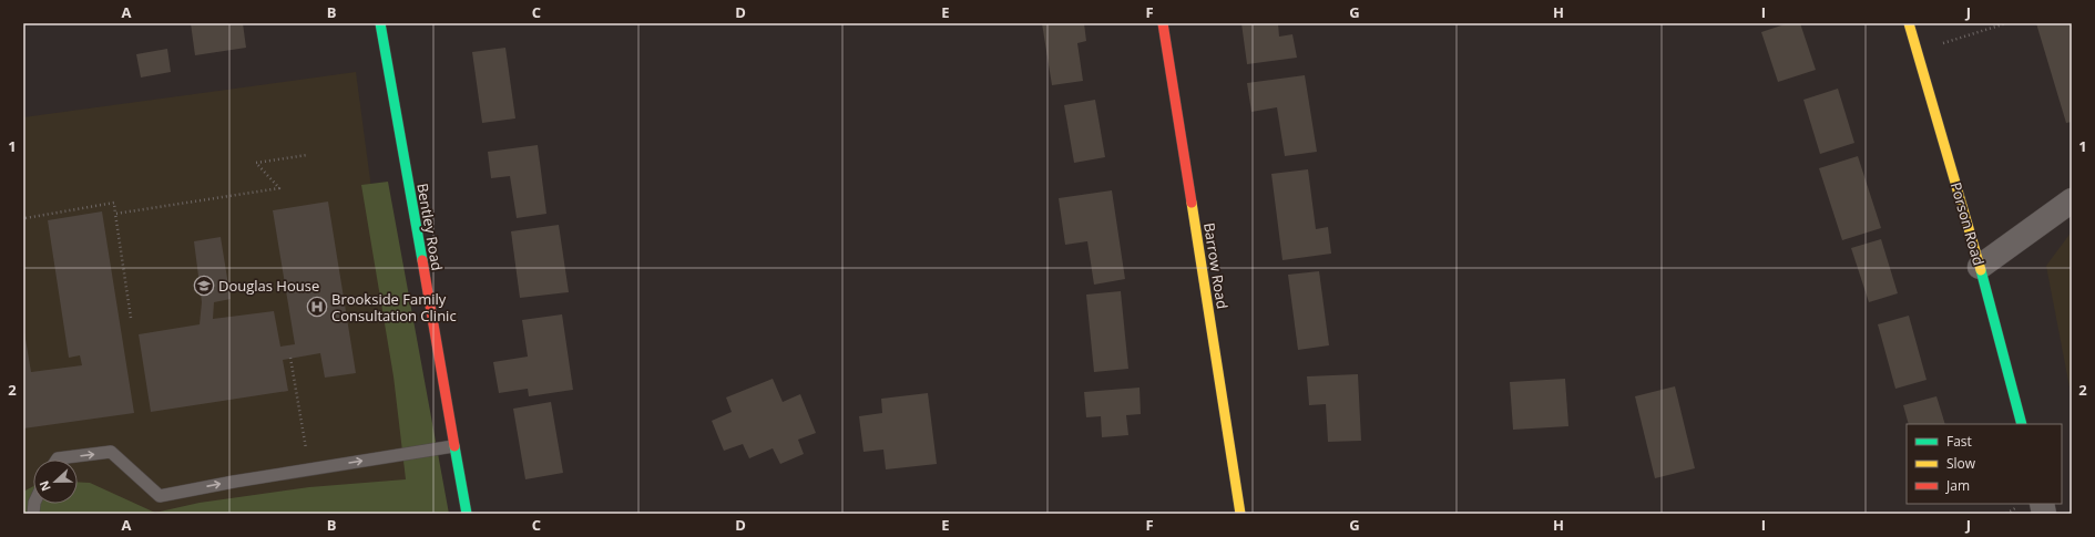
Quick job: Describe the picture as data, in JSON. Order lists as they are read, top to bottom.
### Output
{
  "streets": {
    "street": ["Porson Road", "Bentley Road", "Barrow Road"]
  },
  "places": {
    "school or university": ["Douglas House"],
    "hospital": ["Brookside Family Consultation Clinic"]
  },
  "legend": ["Fast", "Slow", "Jam"],
  "north": "left",
  "grid": {
    "columns": [
      "A",
      "B",
      "C",
      "D",
      "E",
      "F",
      "G",
      "H",
      "I",
      "J"
    ],
    "rows": ["1", "2"]
  }
}
